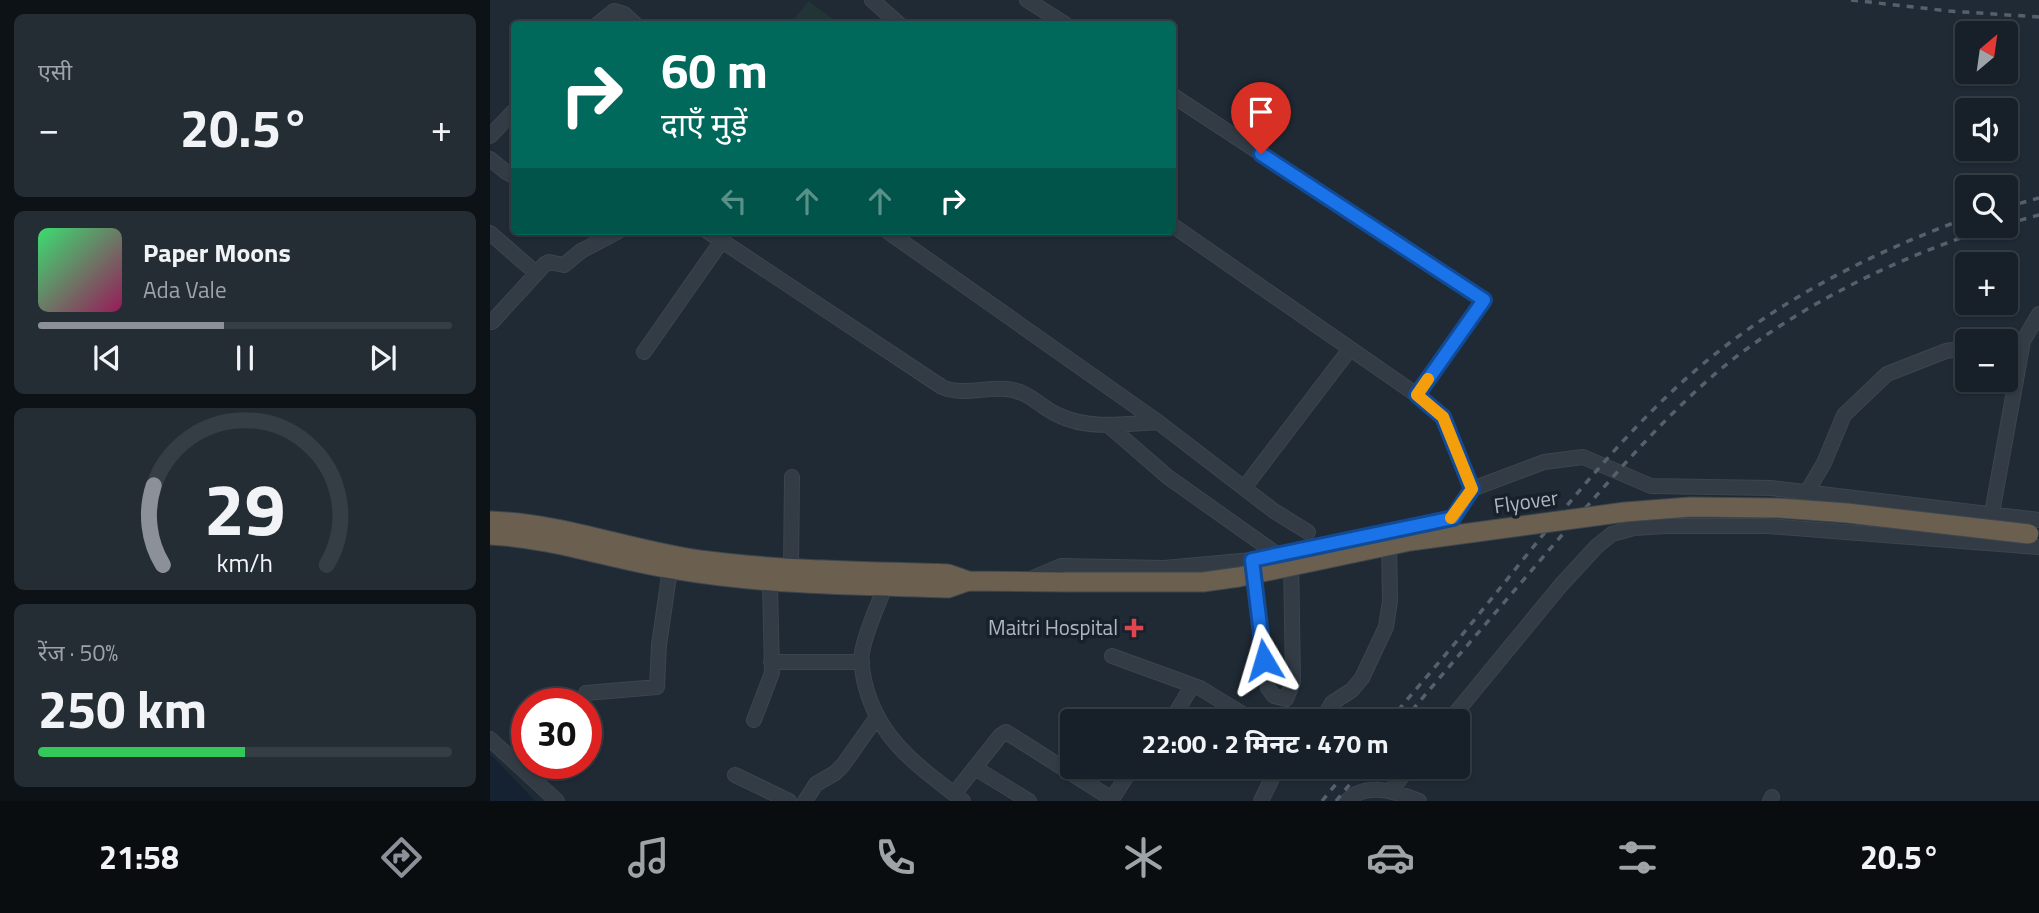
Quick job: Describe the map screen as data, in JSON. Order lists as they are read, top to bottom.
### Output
{
  "streets": {
    "highway": ["Flyover"]
  },
  "places": {
    "health": ["Maitri Hospital"]
  },
  "north": "top right",
  "page": {
    "tile": [
      "एसी",
      ["रेंज · 50%", "250 km"]
    ],
    "map_buttons": ["+", "−"],
    "turn": ["60 m", "दाएँ मुड़ें"],
    "heat": ["−", "20.5°", "+"],
    "song": ["Paper Moons", "Ada Vale"],
    "limit": "30",
    "trip": "22:00 · 2 मिनट · 470 m",
    "tabs": ["21:58", "20.5°"],
    "gauge": ["29", "km/h"]
  }
}
